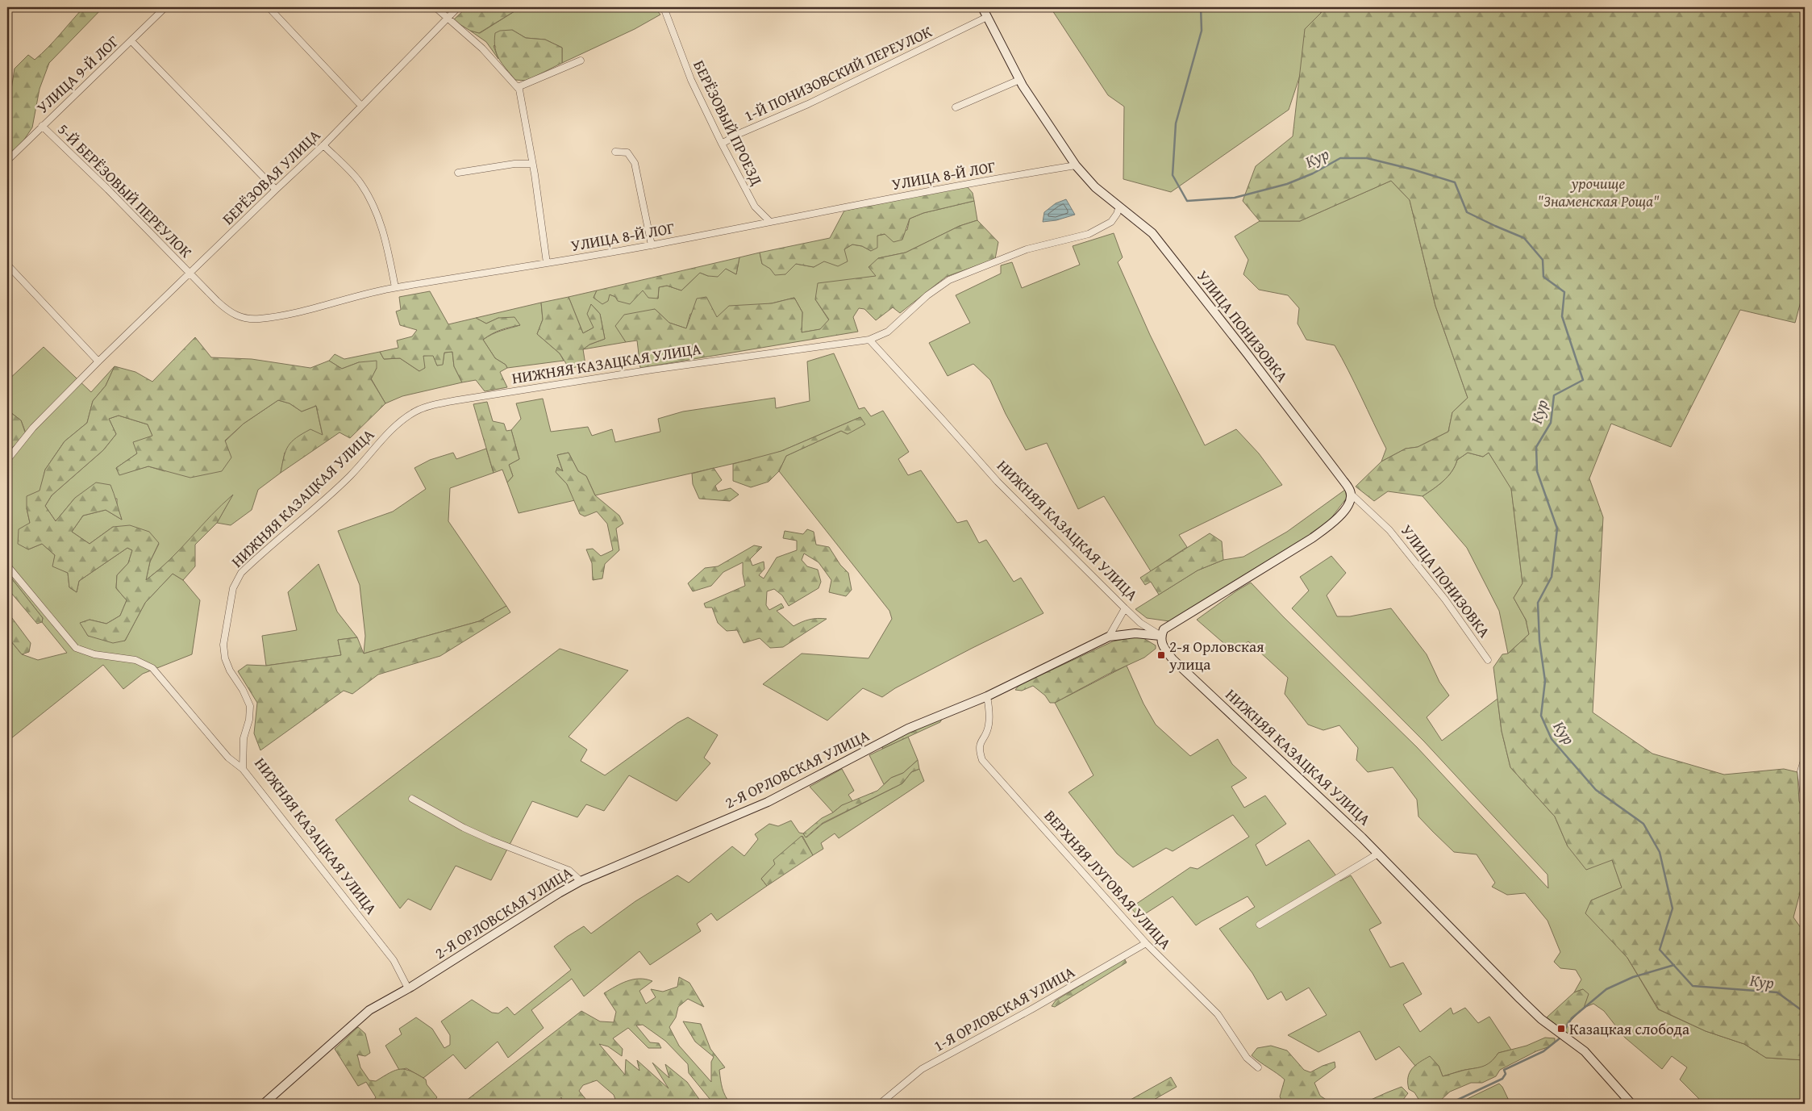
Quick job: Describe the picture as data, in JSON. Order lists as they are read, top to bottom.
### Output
{
  "streets": {
    "main road": ["УЛИЦА ПОНИЗОВКА", "НИЖНЯЯ КАЗАЦКАЯ УЛИЦА", "2-Я ОРЛОВСКАЯ УЛИЦА"],
    "street": [
      "1-Й ПОНИЗОВСКИЙ ПЕРЕУЛОК",
      "УЛИЦА 9-Й ЛОГ",
      "БЕРЁЗОВЫЙ ПРОЕЗД",
      "УЛИЦА 8-Й ЛОГ",
      "БЕРЁЗОВАЯ УЛИЦА",
      "5-Й БЕРЁЗОВЫЙ ПЕРЕУЛОК",
      "ВЕРХНЯЯ ЛУГОВАЯ УЛИЦА",
      "1-Я ОРЛОВСКАЯ УЛИЦА"
    ]
  },
  "crossings": [
    ["1-Й ПОНИЗОВСКИЙ ПЕРЕУЛОК", "БЕРЁЗОВЫЙ ПРОЕЗД"],
    ["1-Й ПОНИЗОВСКИЙ ПЕРЕУЛОК", "УЛИЦА ПОНИЗОВКА"],
    ["УЛИЦА 9-Й ЛОГ", "5-Й БЕРЁЗОВЫЙ ПЕРЕУЛОК"],
    ["БЕРЁЗОВЫЙ ПРОЕЗД", "УЛИЦА 8-Й ЛОГ"],
    ["УЛИЦА 8-Й ЛОГ", "БЕРЁЗОВАЯ УЛИЦА"],
    ["УЛИЦА 8-Й ЛОГ", "5-Й БЕРЁЗОВЫЙ ПЕРЕУЛОК"],
    ["УЛИЦА 8-Й ЛОГ", "УЛИЦА ПОНИЗОВКА"],
    ["БЕРЁЗОВАЯ УЛИЦА", "5-Й БЕРЁЗОВЫЙ ПЕРЕУЛОК"],
    ["УЛИЦА ПОНИЗОВКА", "НИЖНЯЯ КАЗАЦКАЯ УЛИЦА"],
    ["НИЖНЯЯ КАЗАЦКАЯ УЛИЦА", "2-Я ОРЛОВСКАЯ УЛИЦА"],
    ["2-Я ОРЛОВСКАЯ УЛИЦА", "ВЕРХНЯЯ ЛУГОВАЯ УЛИЦА"],
    ["ВЕРХНЯЯ ЛУГОВАЯ УЛИЦА", "1-Я ОРЛОВСКАЯ УЛИЦА"]
  ],
  "water": ["Кур"],
  "parks": ["урочище \"Знаменская Роща\""],
  "places": {
    "transit": ["2-я Орловская улица", "Казацкая слобода"]
  }
}
